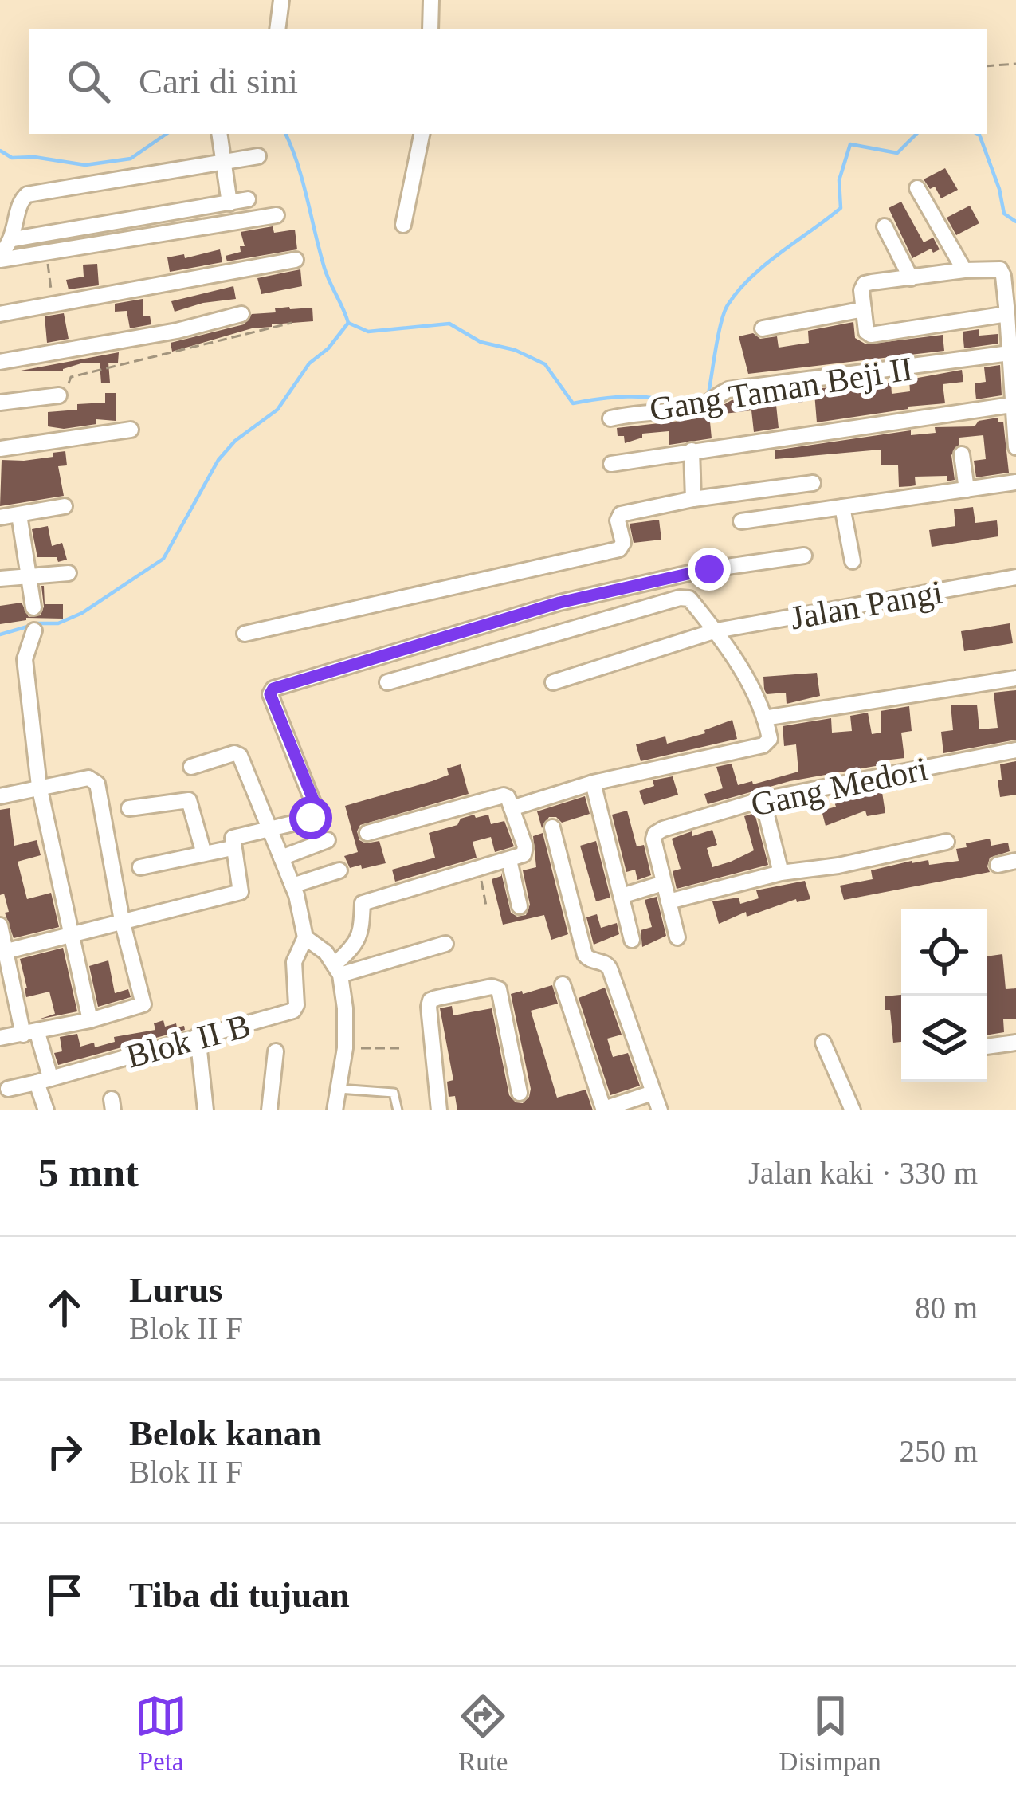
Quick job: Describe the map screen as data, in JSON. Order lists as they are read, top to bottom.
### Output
{
  "streets": {
    "street": [
      "Gang Taman Beji II",
      "Jalan Pangi",
      "Gang Medori",
      "Blok II B"
    ]
  },
  "page": {
    "search": "Cari di sini",
    "heading": ["5 mnt", "Jalan kaki · 330 m"],
    "list": [
      ["Lurus", "Blok II F", "80 m"],
      ["Belok kanan", "Blok II F", "250 m"],
      "Tiba di tujuan"
    ],
    "nav": ["Peta", "Rute", "Disimpan"]
  }
}
